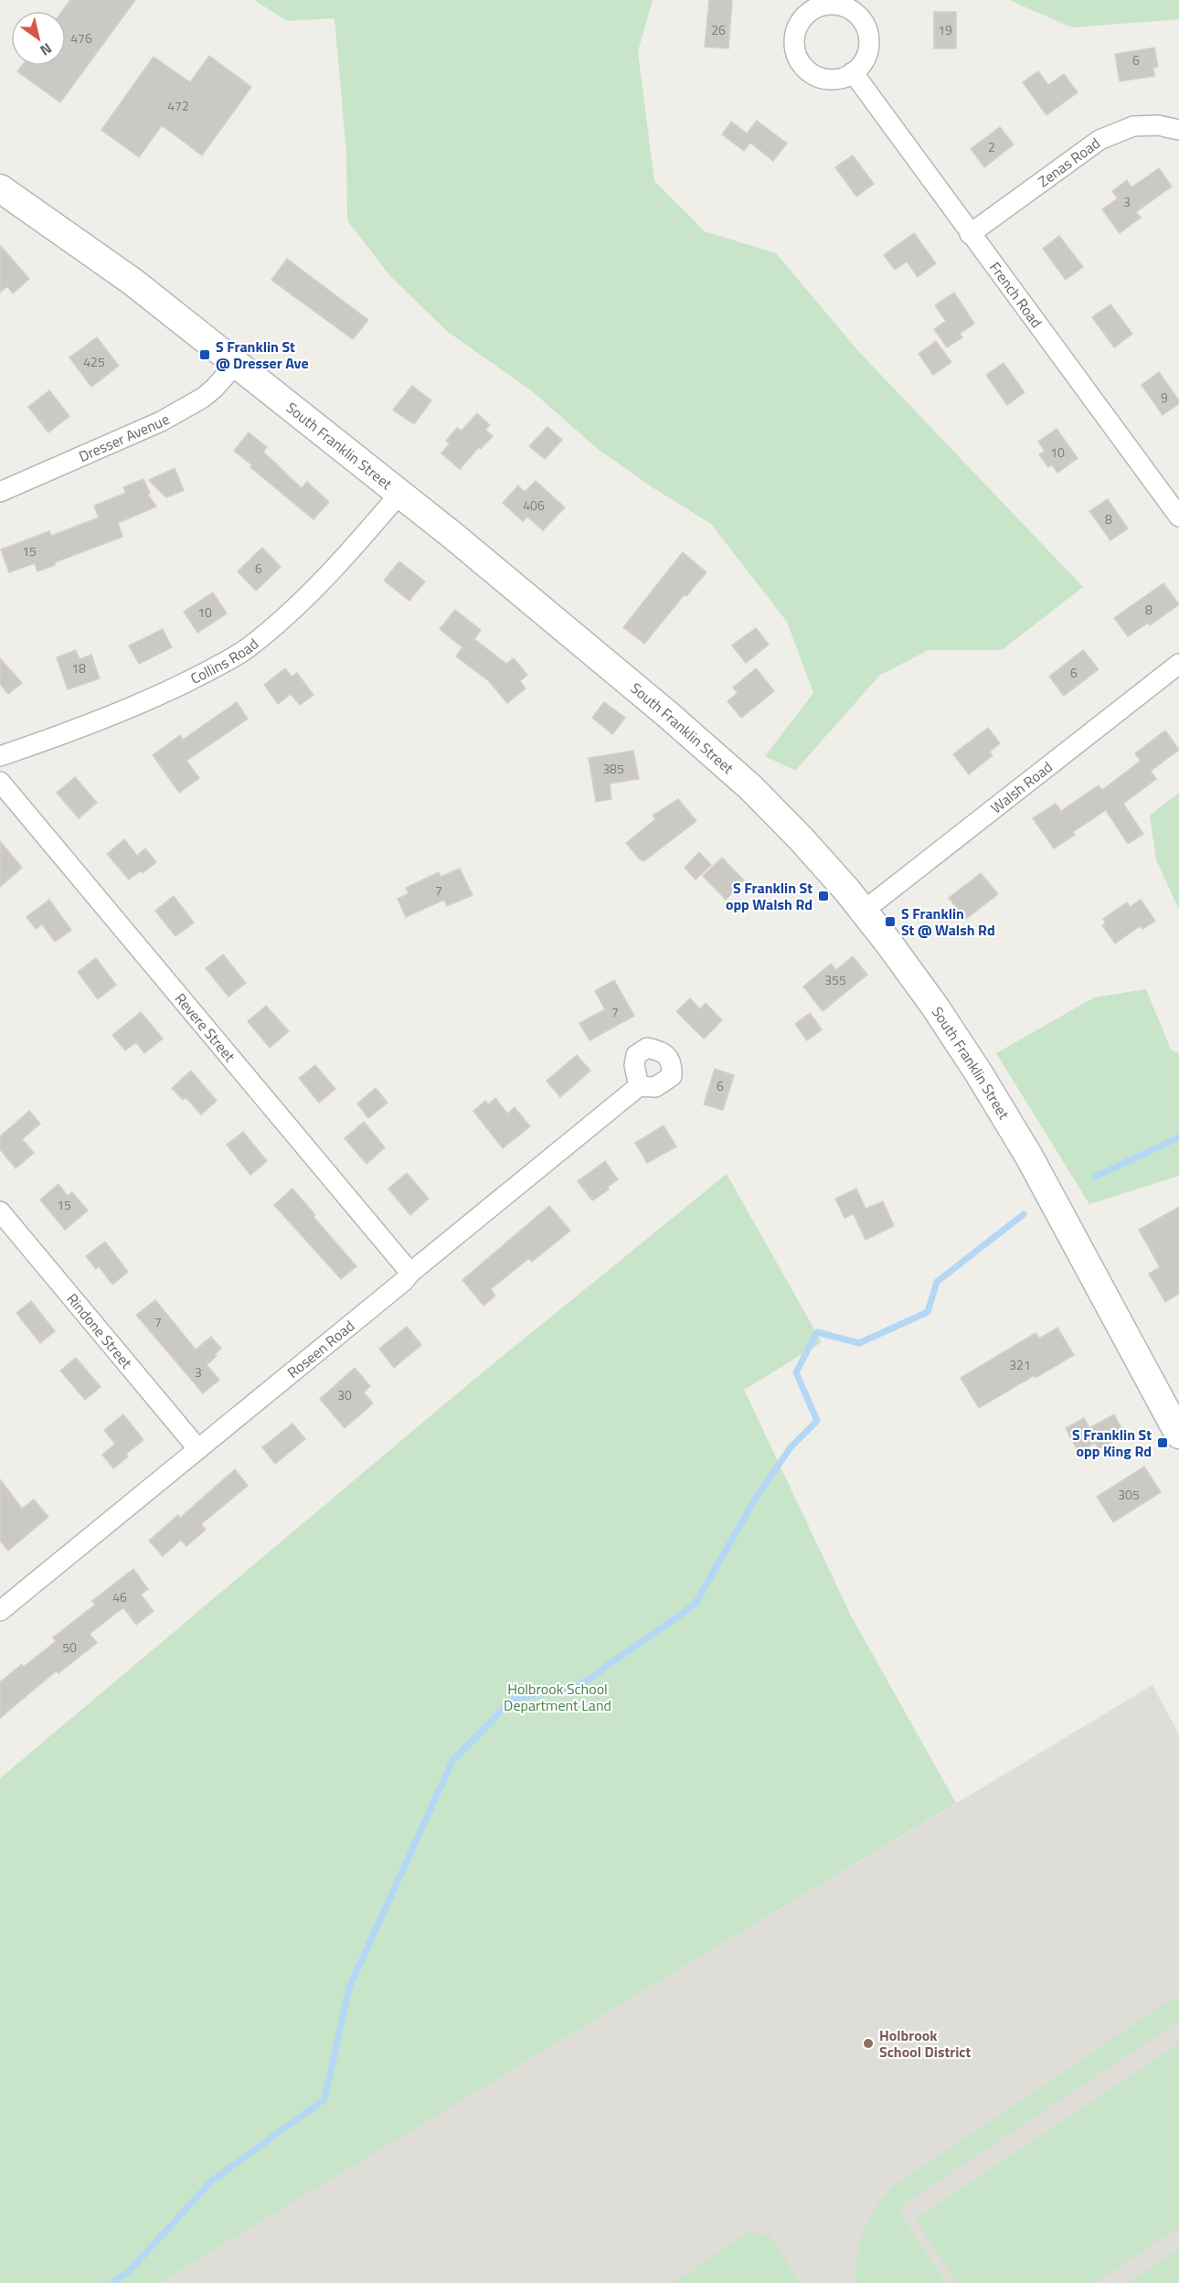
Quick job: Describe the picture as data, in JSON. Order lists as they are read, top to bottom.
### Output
{
  "streets": {
    "main road": ["South Franklin Street"],
    "street": [
      "Zenas Road",
      "French Road",
      "Dresser Avenue",
      "Collins Road",
      "Walsh Road",
      "Revere Street",
      "Rindone Street",
      "Roseen Road"
    ]
  },
  "crossings": [
    ["Zenas Road", "French Road"],
    ["Dresser Avenue", "South Franklin Street"],
    ["South Franklin Street", "Collins Road"],
    ["South Franklin Street", "Walsh Road"],
    ["Revere Street", "Roseen Road"],
    ["Rindone Street", "Roseen Road"]
  ],
  "parks": ["Holbrook School Department Land"],
  "places": {
    "transit": [
      "S Franklin St @ Dresser Ave",
      "S Franklin St opp Walsh Rd",
      "S Franklin St @ Walsh Rd",
      "S Franklin St opp King Rd"
    ],
    "other": ["Holbrook School District"]
  },
  "house_numbers": [
    "26",
    "19",
    "476",
    "6",
    "472",
    "2",
    "3",
    "425",
    "9",
    "10",
    "406",
    "8",
    "15",
    "6",
    "8",
    "10",
    "18",
    "6",
    "385",
    "7",
    "355",
    "7",
    "6",
    "15",
    "7",
    "321",
    "3",
    "30",
    "305",
    "46",
    "50"
  ],
  "north": "bottom right"
}
